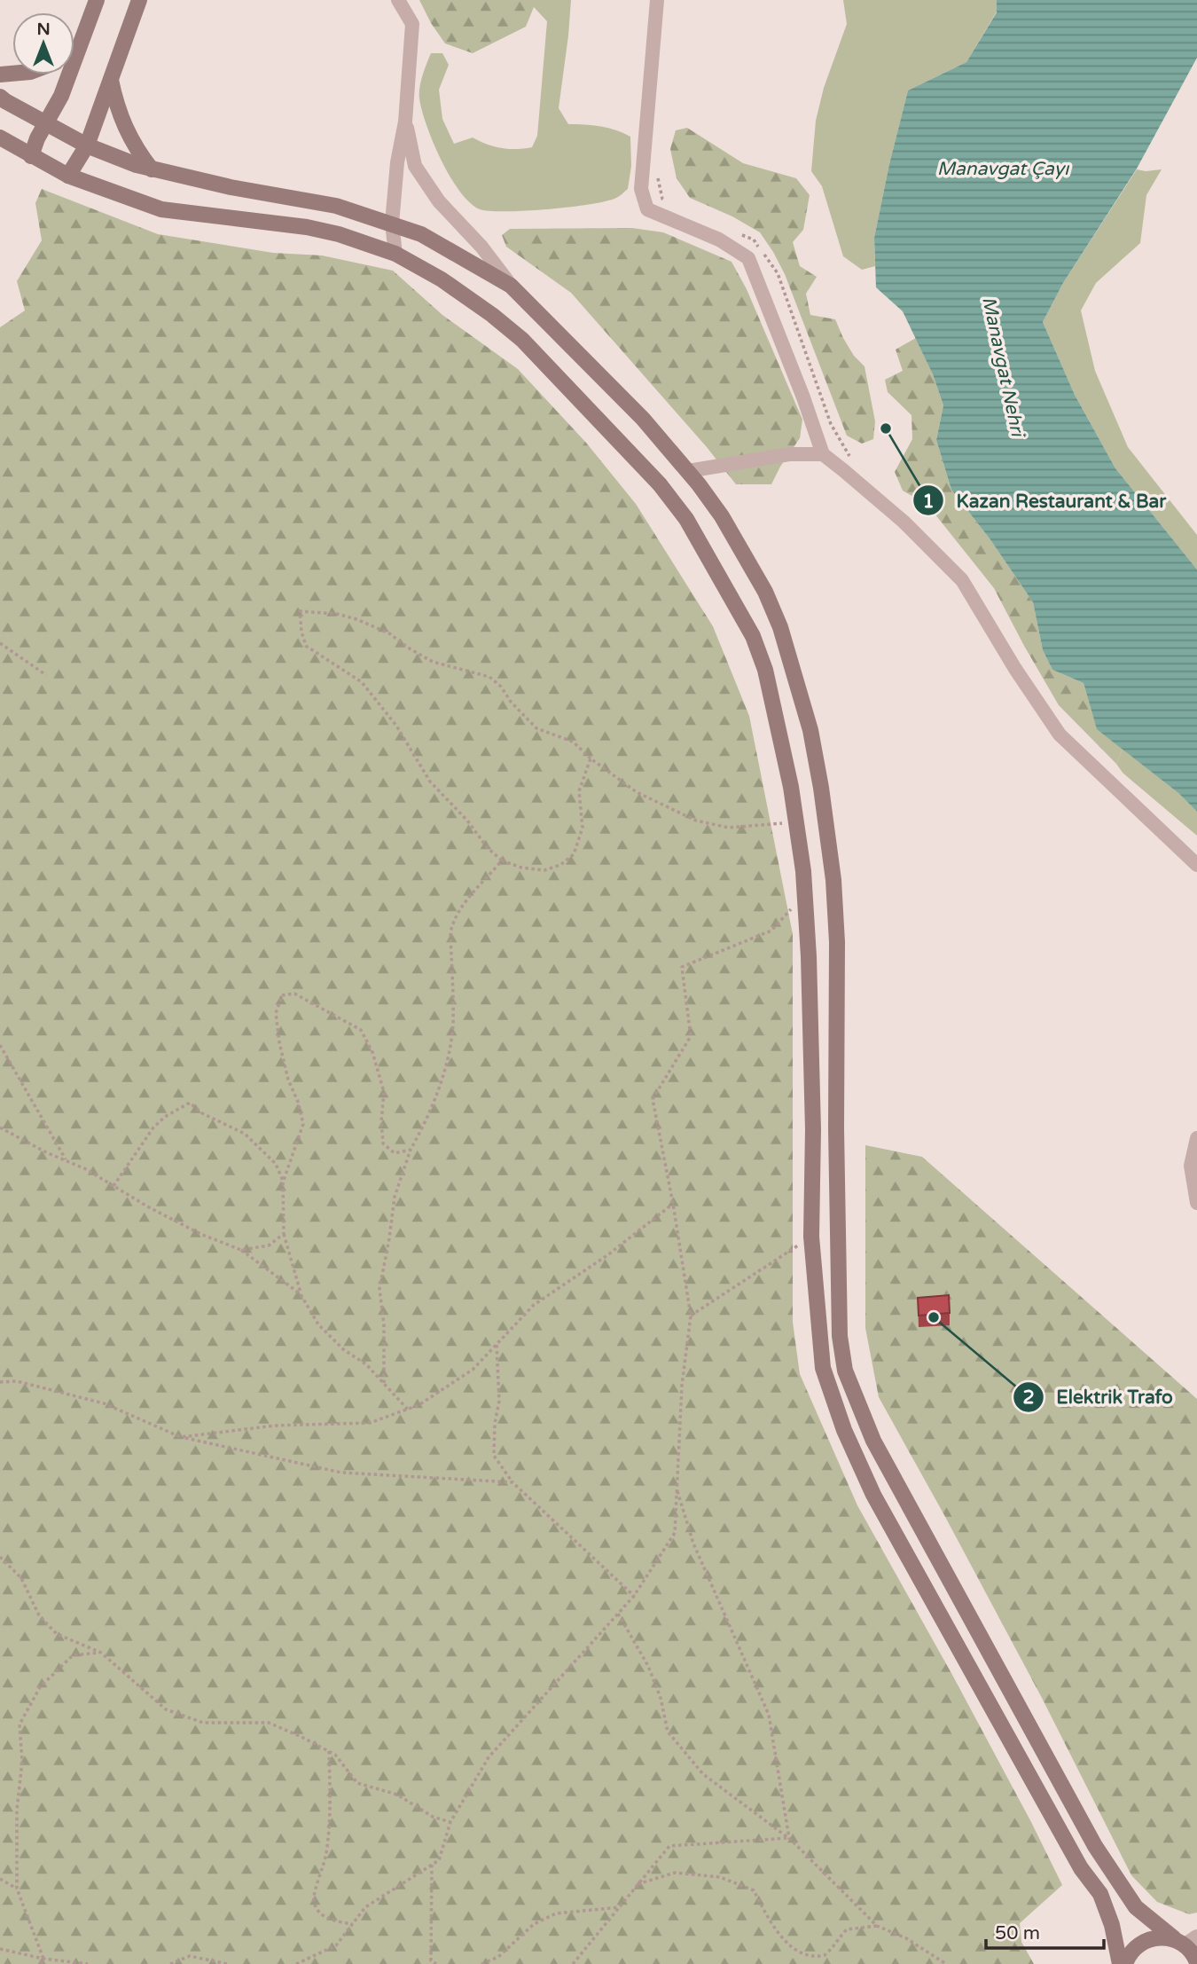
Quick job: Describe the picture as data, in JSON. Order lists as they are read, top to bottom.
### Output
{
  "water": ["Manavgat Çayı", "Manavgat Nehri"],
  "places": ["Kazan Restaurant & Bar", "Elektrik Trafo"],
  "scale_bar": "50 m",
  "north": "top"
}
